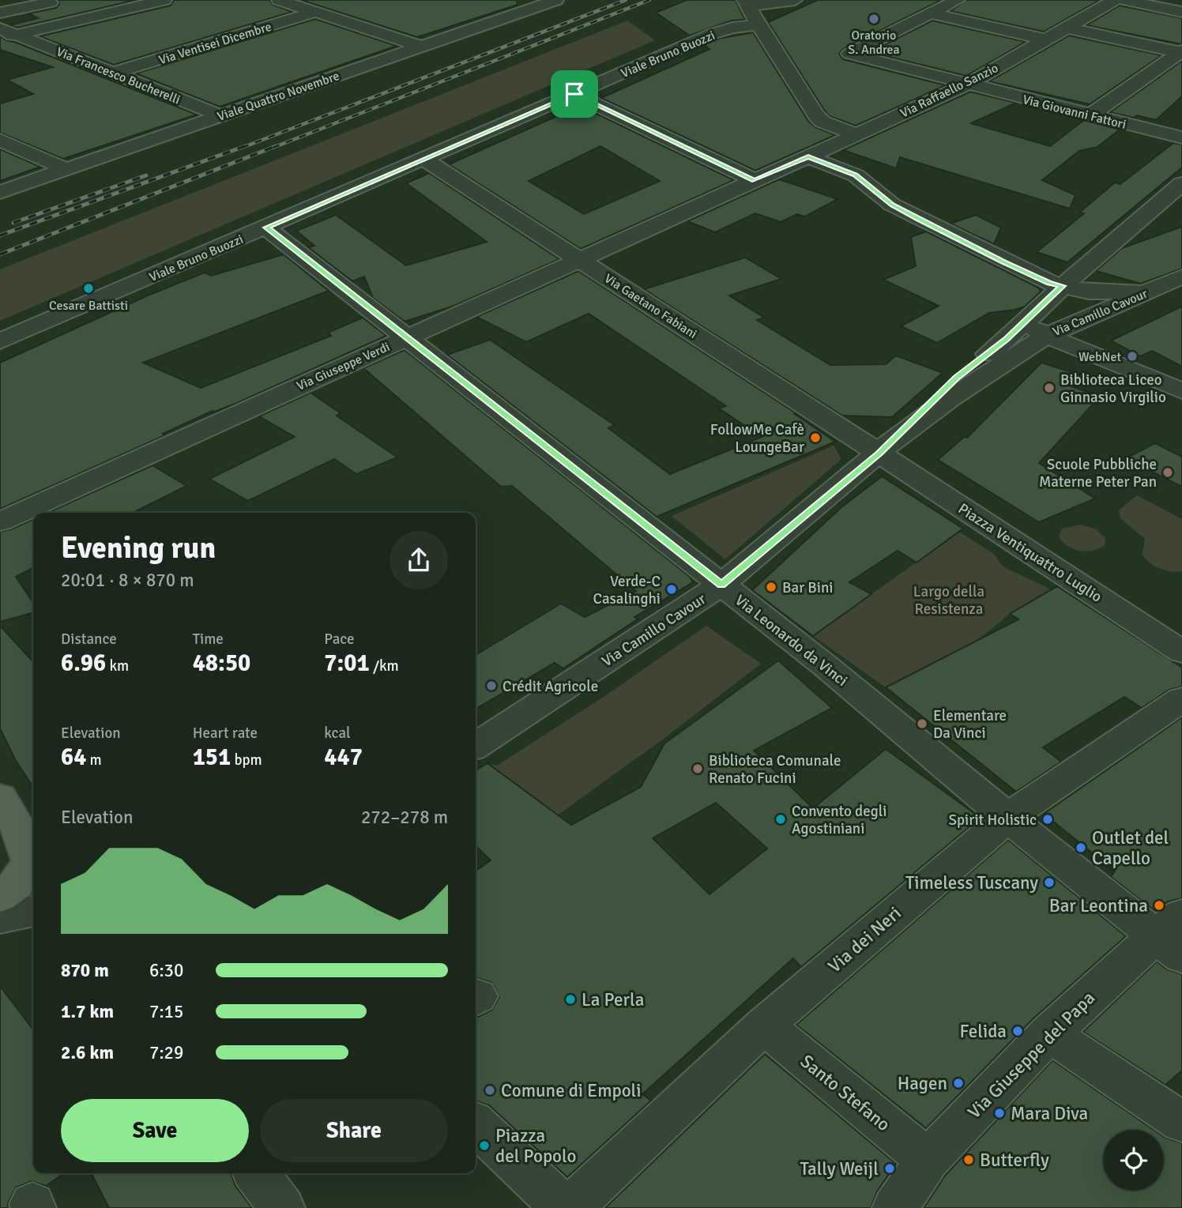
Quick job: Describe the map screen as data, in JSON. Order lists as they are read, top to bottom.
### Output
{
  "streets": {
    "street": [
      "Via Ventisei Dicembre",
      "Viale Bruno Buozzi",
      "Via Francesco Bucherelli",
      "Via Raffaello Sanzio",
      "Viale Quattro Novembre",
      "Via Giovanni Fattori",
      "Via Gaetano Fabiani",
      "Via Camillo Cavour",
      "Via Giuseppe Verdi",
      "Piazza Ventiquattro Luglio",
      "Via Leonardo da Vinci",
      "Via dei Neri",
      "Via Giuseppe del Papa",
      "Santo Stefano"
    ]
  },
  "crossings": [
    ["Via Ventisei Dicembre", "Via Francesco Bucherelli"],
    ["Viale Bruno Buozzi", "Via Gaetano Fabiani"],
    ["Viale Bruno Buozzi", "Via Leonardo da Vinci"],
    ["Via Francesco Bucherelli", "Viale Quattro Novembre"],
    ["Via Raffaello Sanzio", "Via Giovanni Fattori"],
    ["Via Raffaello Sanzio", "Via Giuseppe Verdi"],
    ["Via Gaetano Fabiani", "Via Camillo Cavour"],
    ["Via Gaetano Fabiani", "Via Giuseppe Verdi"],
    ["Via Gaetano Fabiani", "Piazza Ventiquattro Luglio"],
    ["Via Camillo Cavour", "Piazza Ventiquattro Luglio"],
    ["Via Camillo Cavour", "Via Leonardo da Vinci"],
    ["Via Giuseppe Verdi", "Via Leonardo da Vinci"],
    ["Via Leonardo da Vinci", "Via dei Neri"],
    ["Via Leonardo da Vinci", "Via Giuseppe del Papa"],
    ["Via dei Neri", "Santo Stefano"],
    ["Via Giuseppe del Papa", "Santo Stefano"]
  ],
  "parks": ["Largo della Resistenza"],
  "places": [
    "Oratorio S. Andrea",
    "Cesare Battisti",
    "WebNet",
    "Biblioteca Liceo Ginnasio Virgilio",
    "FollowMe Cafè LoungeBar",
    "Scuole Pubbliche Materne Peter Pan",
    "Bar Bini",
    "Verde-C Casalinghi",
    "Crédit Agricole",
    "Elementare Da Vinci",
    "Biblioteca Comunale Renato Fucini",
    "Convento degli Agostiniani",
    "Spirit Holistic",
    "Outlet del Capello",
    "Timeless Tuscany",
    "Bar Leontina",
    "La Perla",
    "Felida",
    "Hagen",
    "Comune di Empoli",
    "Mara Diva",
    "Piazza del Popolo",
    "Butterfly",
    "Tally Weijl"
  ],
  "page": {
    "heading": ["Evening run", "20:01 · 8 × 870 m"],
    "stats": [
      ["Distance", "6.96 km"],
      ["Time", "48:50"],
      ["Pace", "7:01 /km"],
      ["Elevation", "64 m"],
      ["Heart rate", "151 bpm"],
      ["kcal", "447"]
    ],
    "chart": ["Elevation", "272–278 m"],
    "list": [
      {
        "name": "870 m",
        "note": "6:30"
      },
      {
        "name": "1.7 km",
        "note": "7:15"
      },
      {
        "name": "2.6 km",
        "note": "7:29"
      }
    ],
    "buttons": ["Save", "Share"]
  }
}
